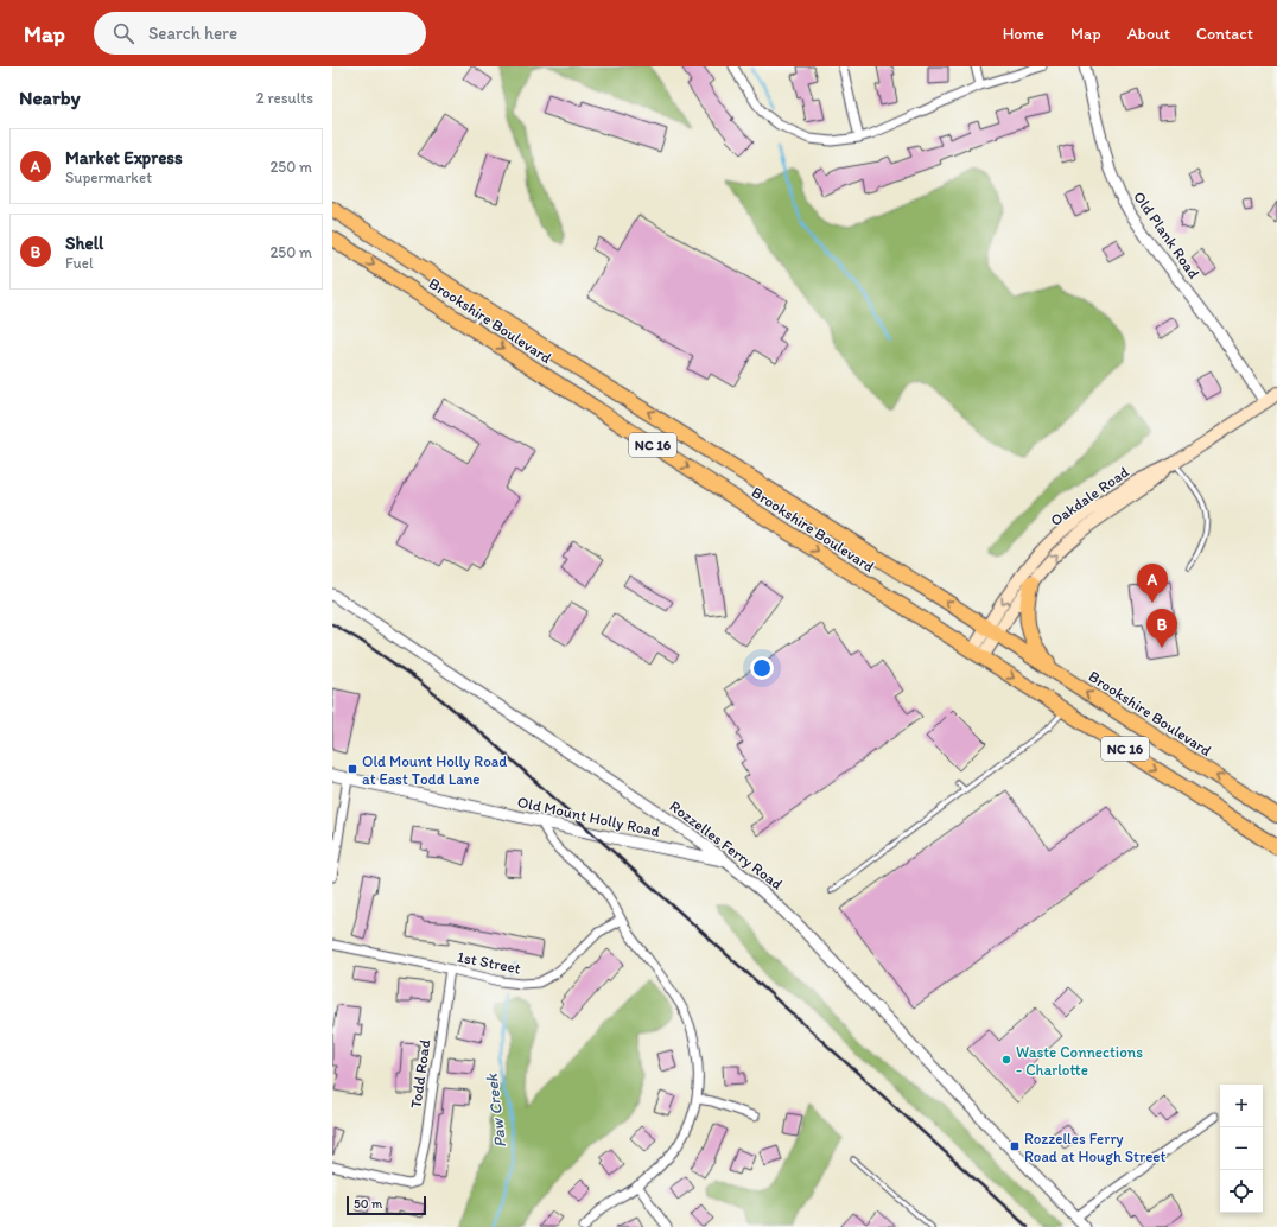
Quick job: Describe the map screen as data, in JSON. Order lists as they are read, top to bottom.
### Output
{
  "streets": {
    "highway": ["Brookshire Boulevard", "NC 16"],
    "main road": ["Oakdale Road"],
    "street": [
      "Old Plank Road",
      "Old Mount Holly Road",
      "Rozzelles Ferry Road",
      "1st Street",
      "Todd Road"
    ]
  },
  "crossings": [
    ["Old Plank Road", "Oakdale Road"],
    ["Brookshire Boulevard", "Oakdale Road"],
    ["Old Mount Holly Road", "Rozzelles Ferry Road"],
    ["1st Street", "Todd Road"]
  ],
  "water": ["Paw Creek"],
  "places": {
    "transit": ["Old Mount Holly Road at East Todd Lane", "Rozzelles Ferry Road at Hough Street"],
    "other": ["Waste Connections - Charlotte"]
  },
  "scale_bar": "50 m",
  "page": {
    "header": "Map",
    "search": "Search here",
    "nav": [
      "Home",
      "Map",
      "About",
      "Contact"
    ],
    "heading": ["Nearby", "2 results"],
    "list": [
      {
        "mark": "A",
        "name": "Market Express",
        "note": "Supermarket",
        "value": "250 m"
      },
      {
        "mark": "B",
        "name": "Shell",
        "note": "Fuel",
        "value": "250 m"
      }
    ],
    "pins": ["A", "B"],
    "map_buttons": ["+", "−"],
    "scale": "50 m"
  }
}
